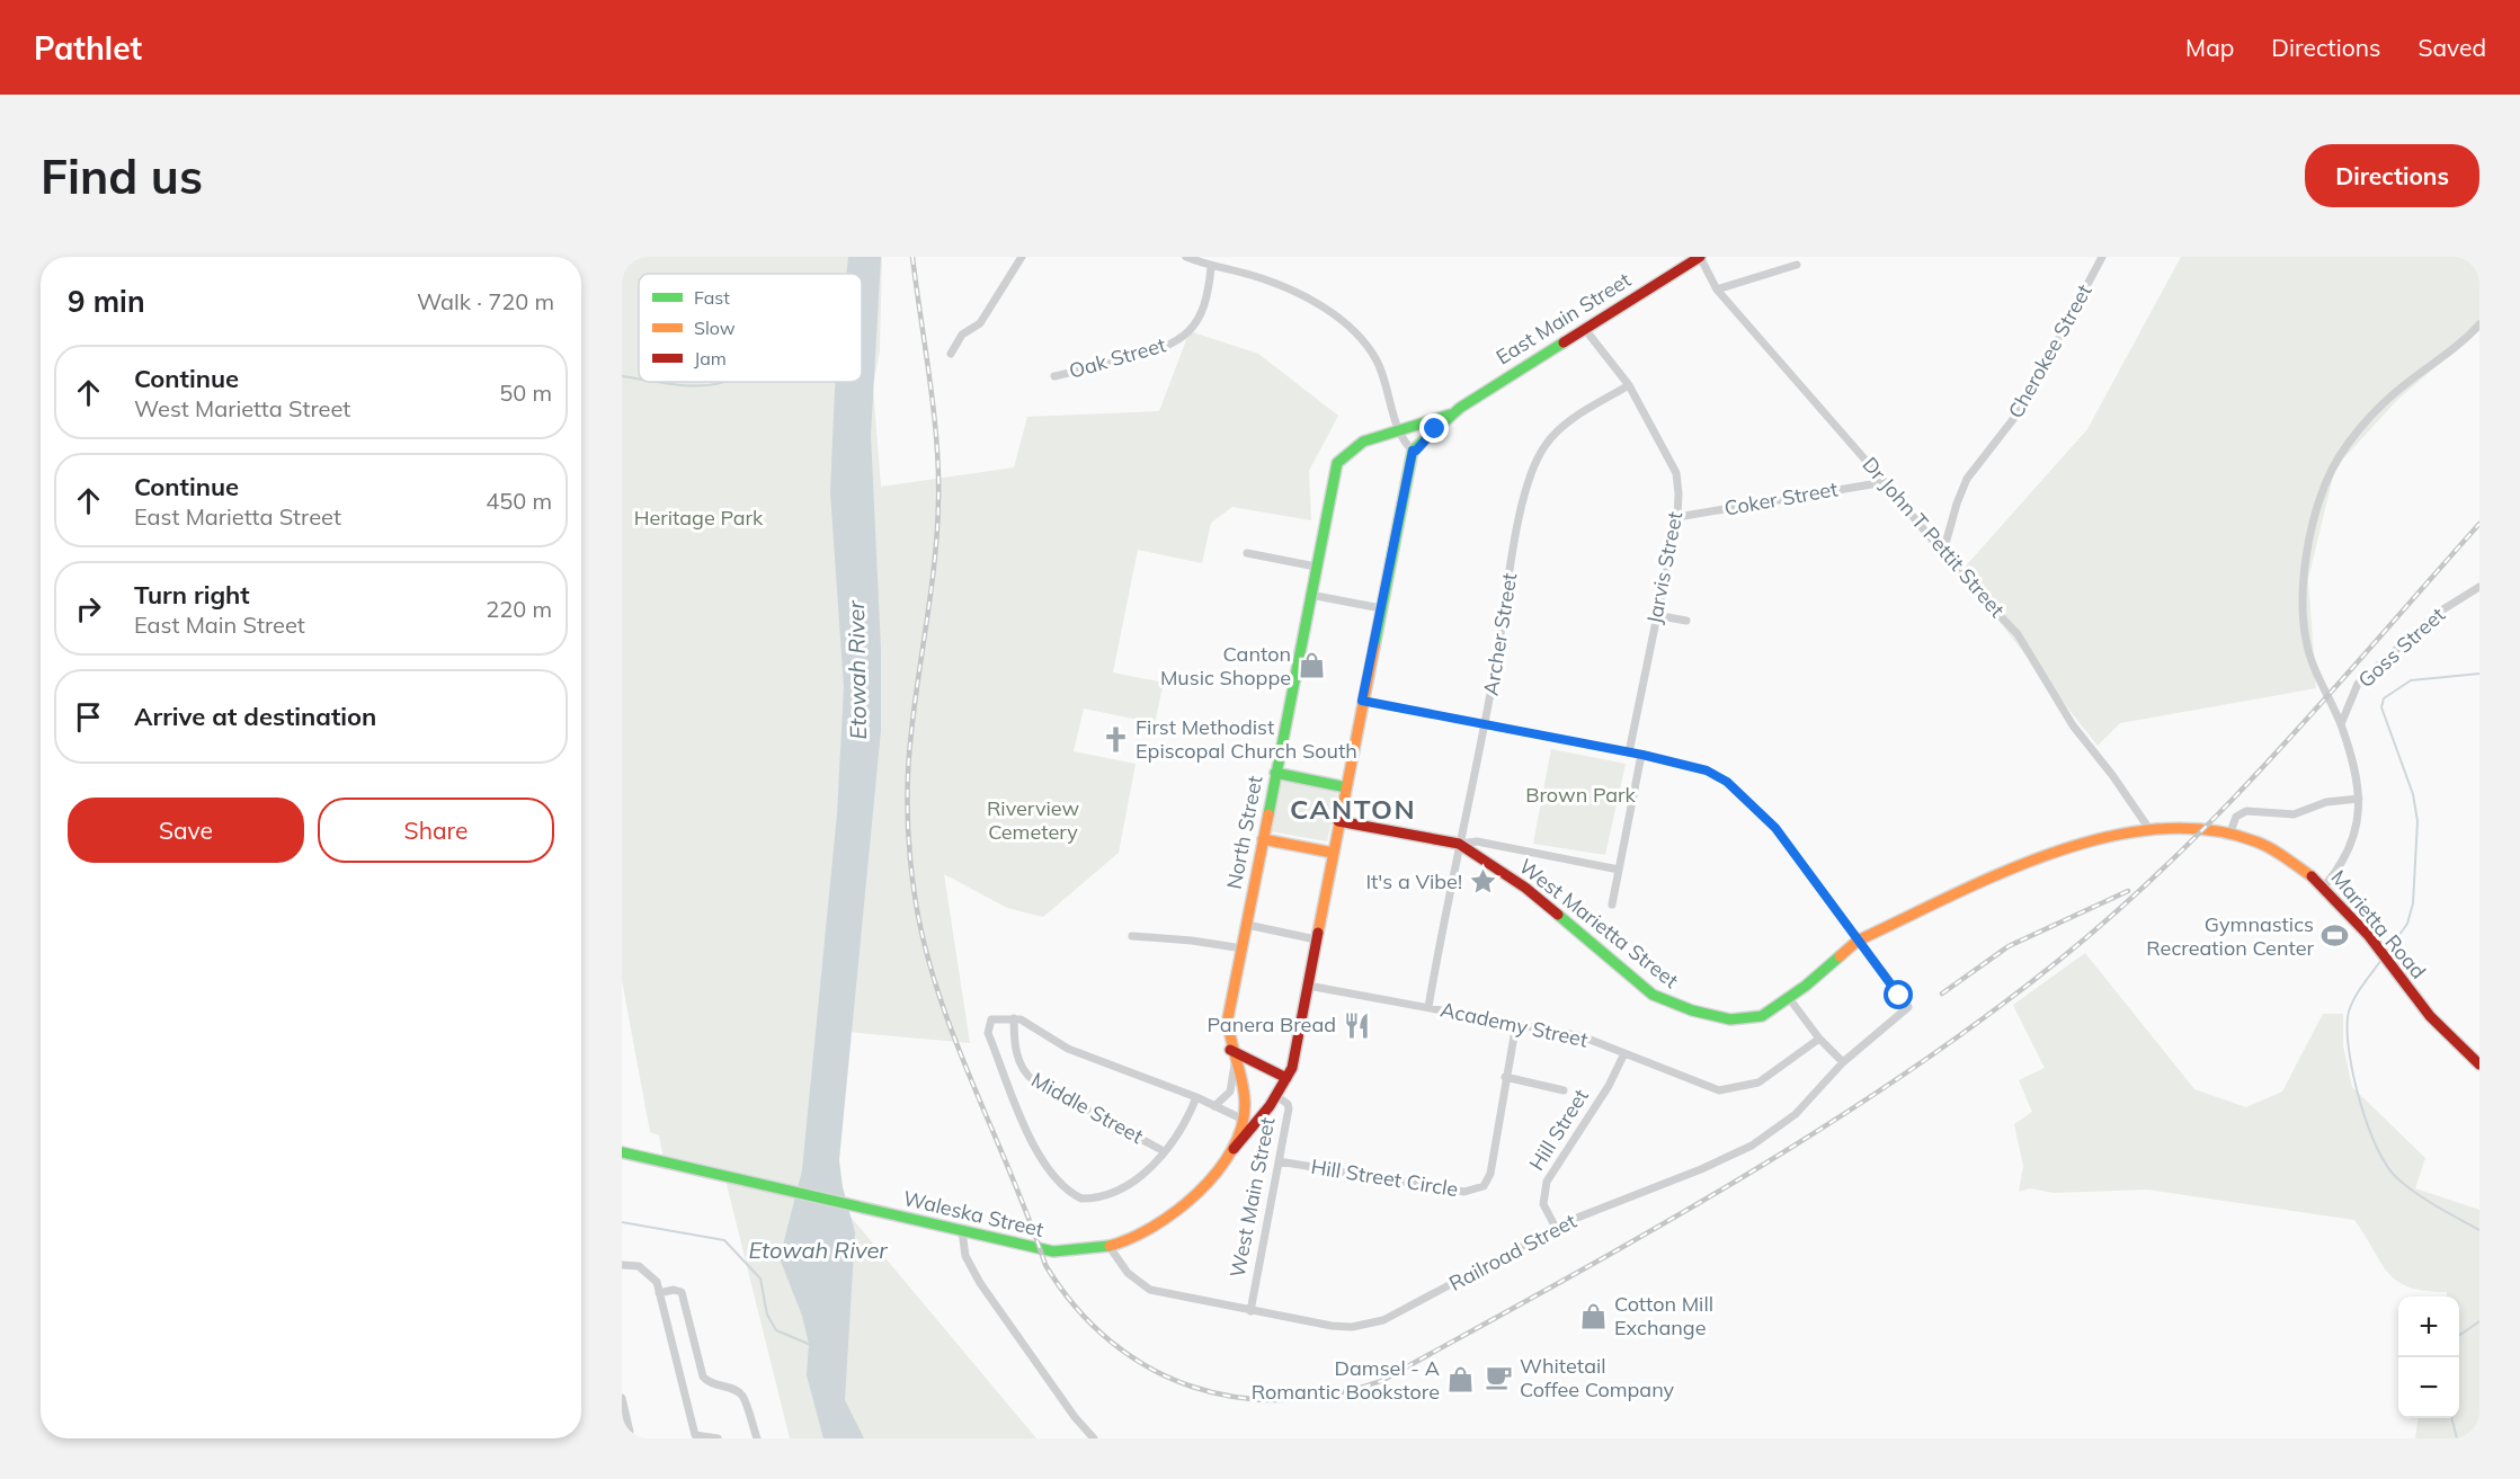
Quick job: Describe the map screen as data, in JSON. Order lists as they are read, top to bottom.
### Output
{
  "streets": {
    "main road": [
      "East Main Street",
      "North Street",
      "West Marietta Street",
      "Marietta Road",
      "West Main Street",
      "Waleska Street"
    ],
    "street": [
      "Cherokee Street",
      "Oak Street",
      "Coker Street",
      "Dr John T Pettit Street",
      "Jarvis Street",
      "Archer Street",
      "Goss Street",
      "Academy Street",
      "Middle Street",
      "Hill Street",
      "Hill Street Circle",
      "Railroad Street"
    ]
  },
  "crossings": [
    ["East Main Street", "Dr John T Pettit Street"],
    ["East Main Street", "Jarvis Street"],
    ["East Main Street", "North Street"],
    ["Cherokee Street", "Dr John T Pettit Street"],
    ["Coker Street", "Dr John T Pettit Street"],
    ["Coker Street", "Jarvis Street"],
    ["Dr John T Pettit Street", "West Marietta Street"],
    ["Dr John T Pettit Street", "Marietta Road"],
    ["Jarvis Street", "Archer Street"],
    ["Archer Street", "West Marietta Street"],
    ["Archer Street", "Academy Street"],
    ["North Street", "Waleska Street"],
    ["West Marietta Street", "Marietta Road"],
    ["West Marietta Street", "Railroad Street"],
    ["Academy Street", "Hill Street"],
    ["Academy Street", "Hill Street Circle"],
    ["Academy Street", "West Main Street"],
    ["Hill Street", "Railroad Street"],
    ["Hill Street Circle", "West Main Street"],
    ["West Main Street", "Waleska Street"],
    ["West Main Street", "Railroad Street"],
    ["Waleska Street", "Railroad Street"]
  ],
  "districts": ["CANTON"],
  "water": ["Etowah River"],
  "parks": ["Heritage Park", "Brown Park", "Riverview Cemetery"],
  "places": {
    "shop": ["Canton Music Shoppe", "Cotton Mill Exchange", "Damsel - A Romantic Bookstore"],
    "church": ["First Methodist Episcopal Church South"],
    "place": ["It's a Vibe!"],
    "sports": ["Gymnastics Recreation Center"],
    "restaurant": ["Panera Bread"],
    "cafe": ["Whitetail Coffee Company"]
  },
  "legend": ["Fast", "Slow", "Jam"],
  "page": {
    "header": "Pathlet",
    "nav": ["Map", "Directions", "Saved"],
    "buttons": [
      "Directions",
      ["Save", "Share"]
    ],
    "title": "Find us",
    "heading": ["9 min", "Walk · 720 m"],
    "list": [
      ["Continue", "West Marietta Street", "50 m"],
      ["Continue", "East Marietta Street", "450 m"],
      ["Turn right", "East Main Street", "220 m"],
      "Arrive at destination"
    ],
    "map_buttons": ["+", "−"]
  }
}
